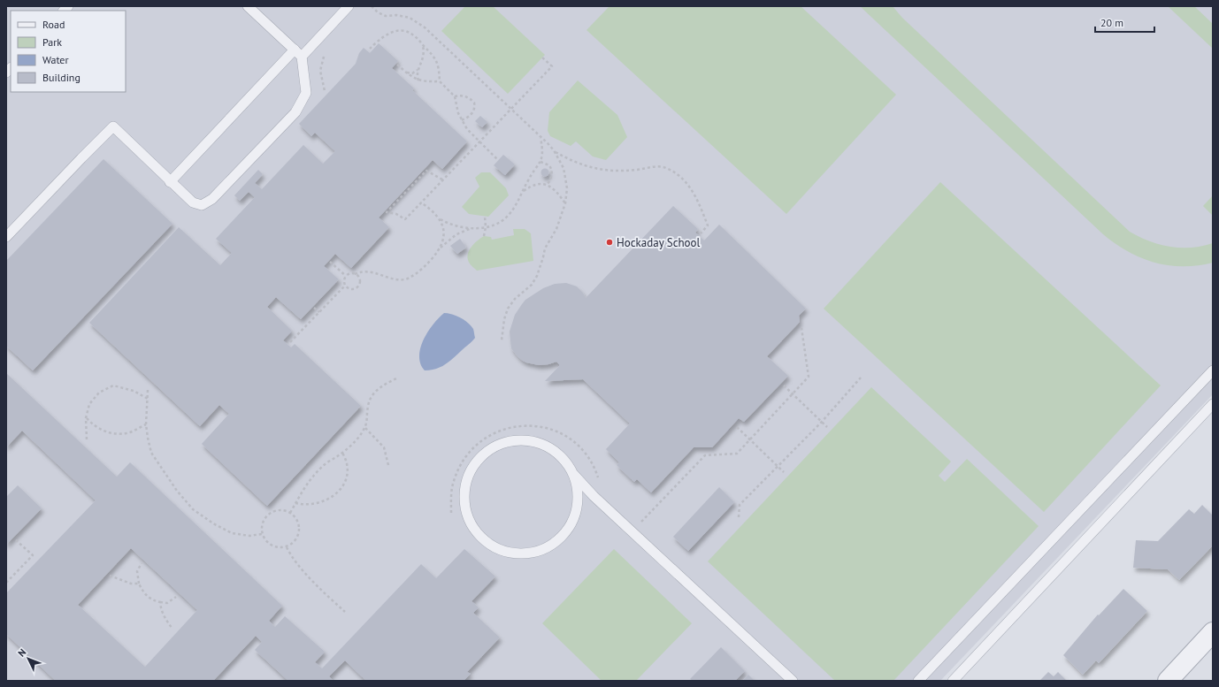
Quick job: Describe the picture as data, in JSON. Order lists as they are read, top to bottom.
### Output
{
  "places": ["Hockaday School"],
  "legend": [
    "Road",
    "Park",
    "Water",
    "Building"
  ],
  "scale_bar": "20 m",
  "north": "top left"
}
